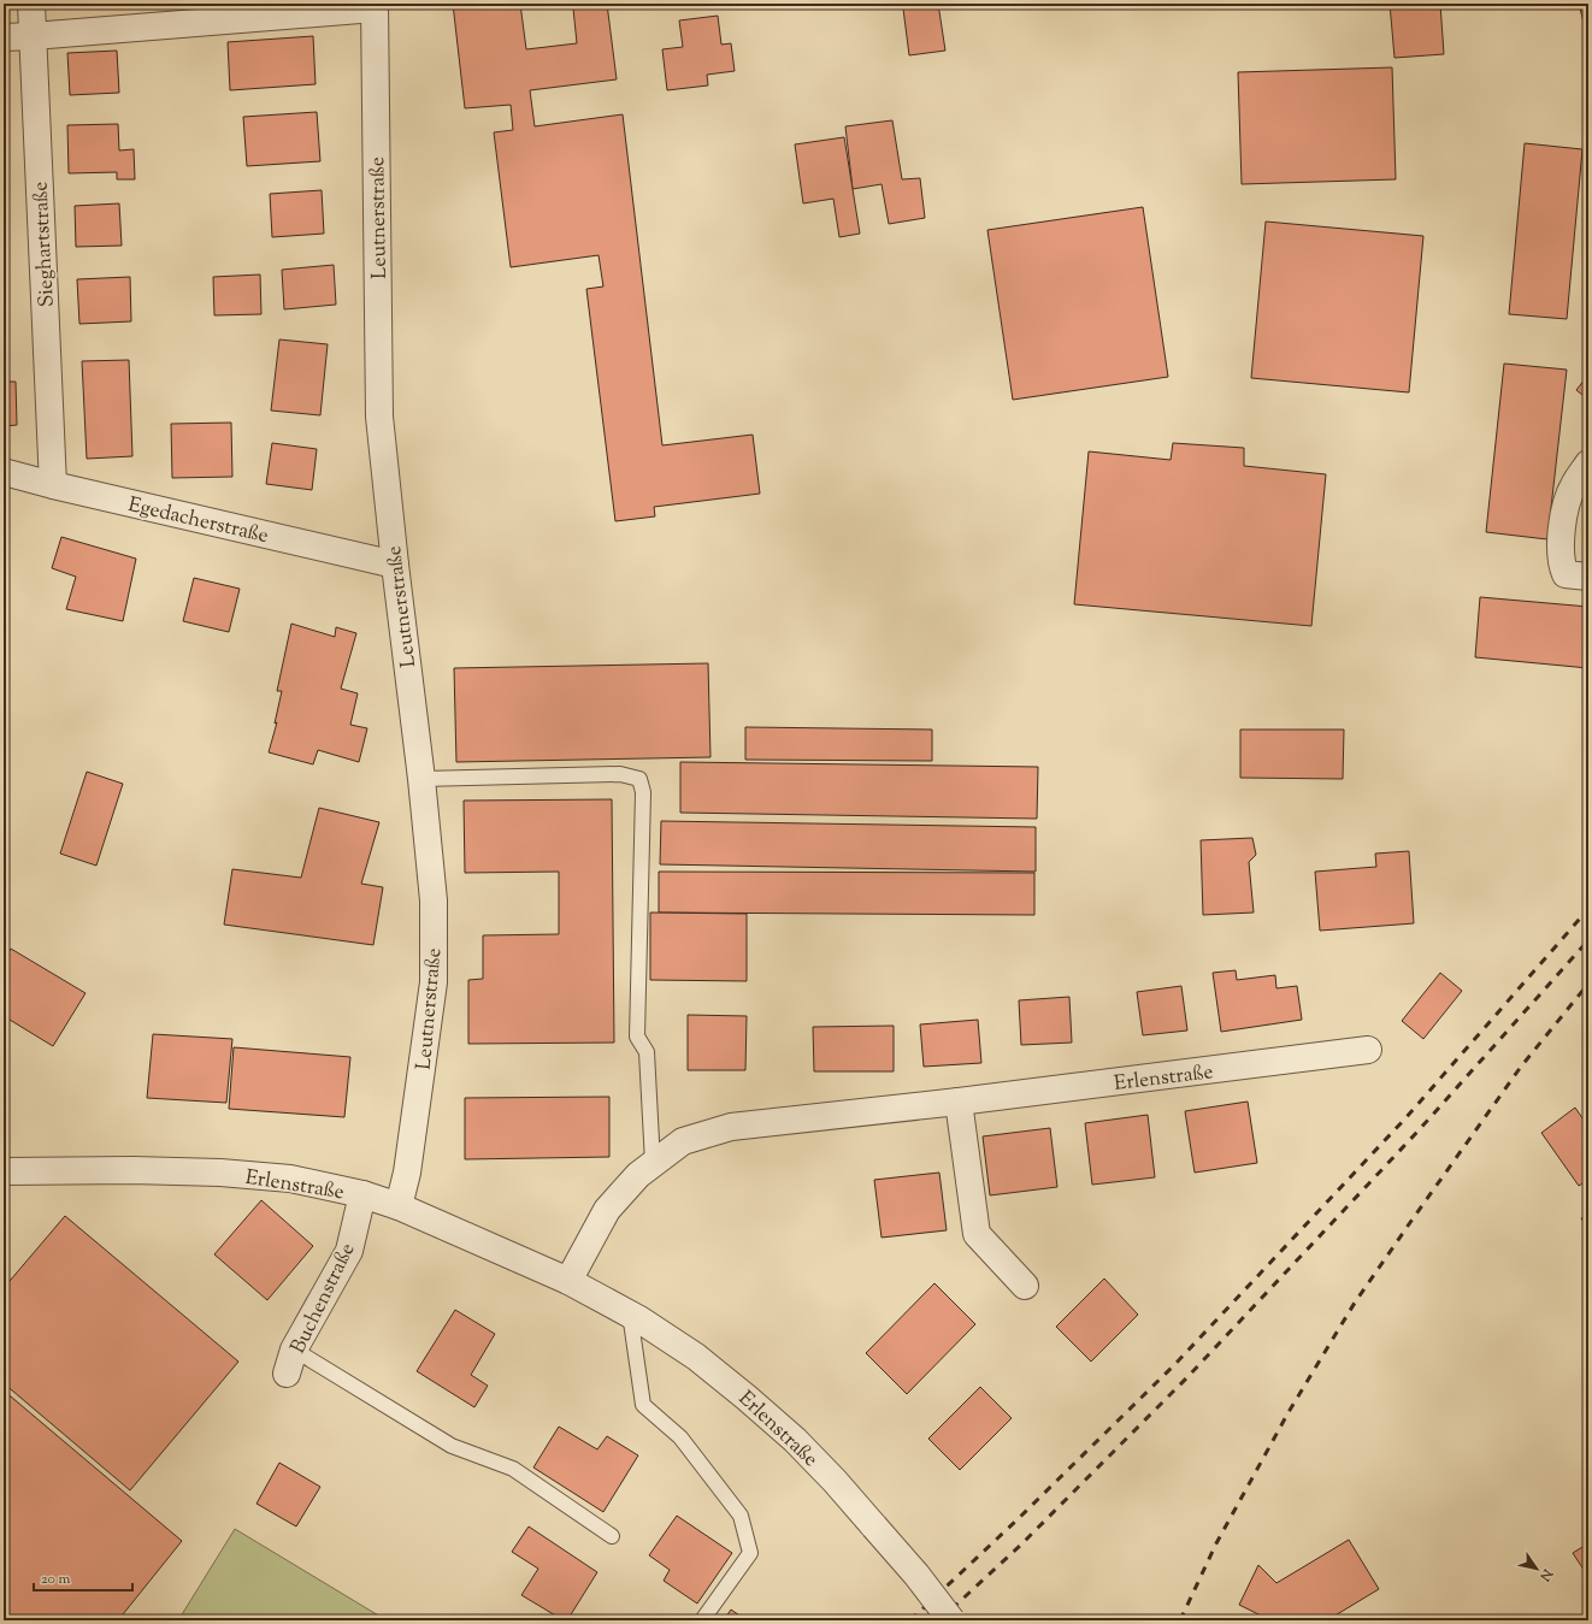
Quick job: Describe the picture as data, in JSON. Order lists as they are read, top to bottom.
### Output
{
  "streets": {
    "street": [
      "Leutnerstraße",
      "Sieghartstraße",
      "Egedacherstraße",
      "Erlenstraße",
      "Buchenstraße"
    ]
  },
  "crossings": [
    ["Leutnerstraße", "Egedacherstraße"],
    ["Leutnerstraße", "Erlenstraße"],
    ["Sieghartstraße", "Egedacherstraße"],
    ["Erlenstraße", "Buchenstraße"]
  ],
  "scale_bar": "20 m",
  "north": "bottom right"
}
